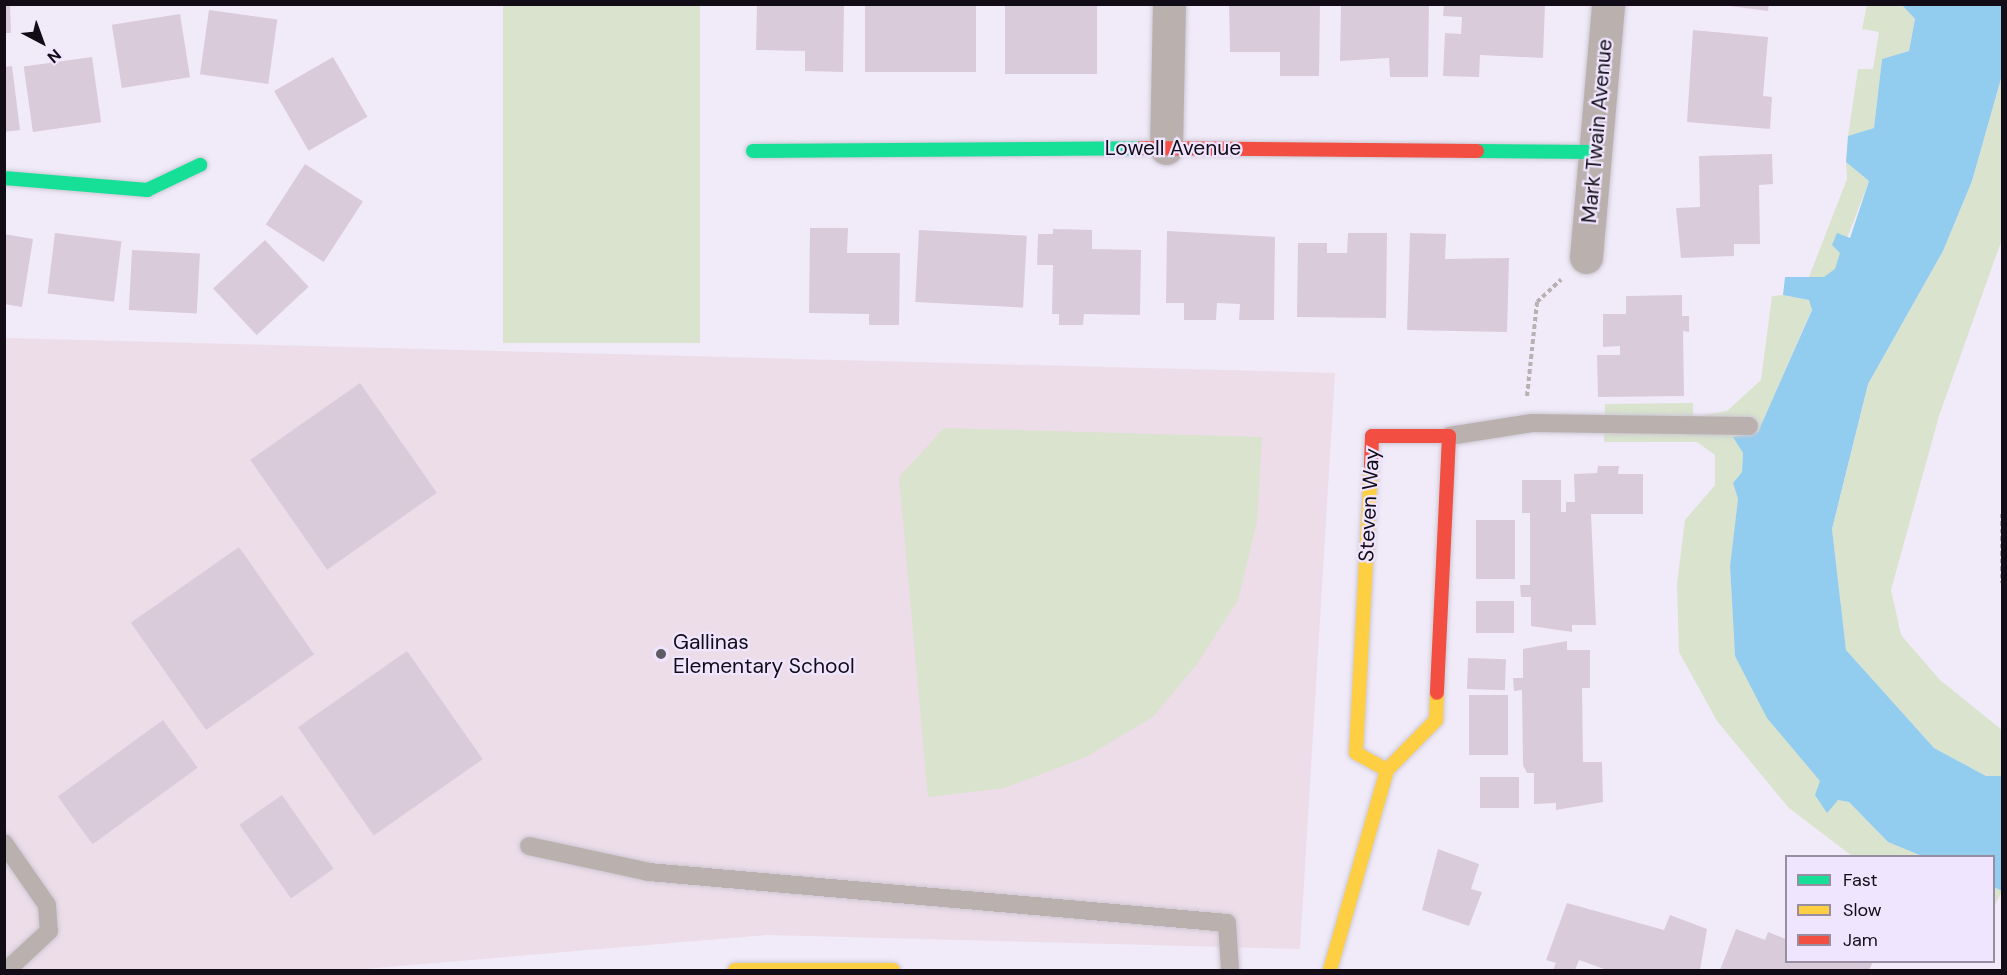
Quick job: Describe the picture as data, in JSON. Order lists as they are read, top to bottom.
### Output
{
  "streets": {
    "street": ["Mark Twain Avenue", "Lowell Avenue", "Steven Way"]
  },
  "crossings": [
    ["Mark Twain Avenue", "Lowell Avenue"]
  ],
  "places": ["Gallinas Elementary School"],
  "legend": ["Fast", "Slow", "Jam"],
  "north": "bottom right"
}
